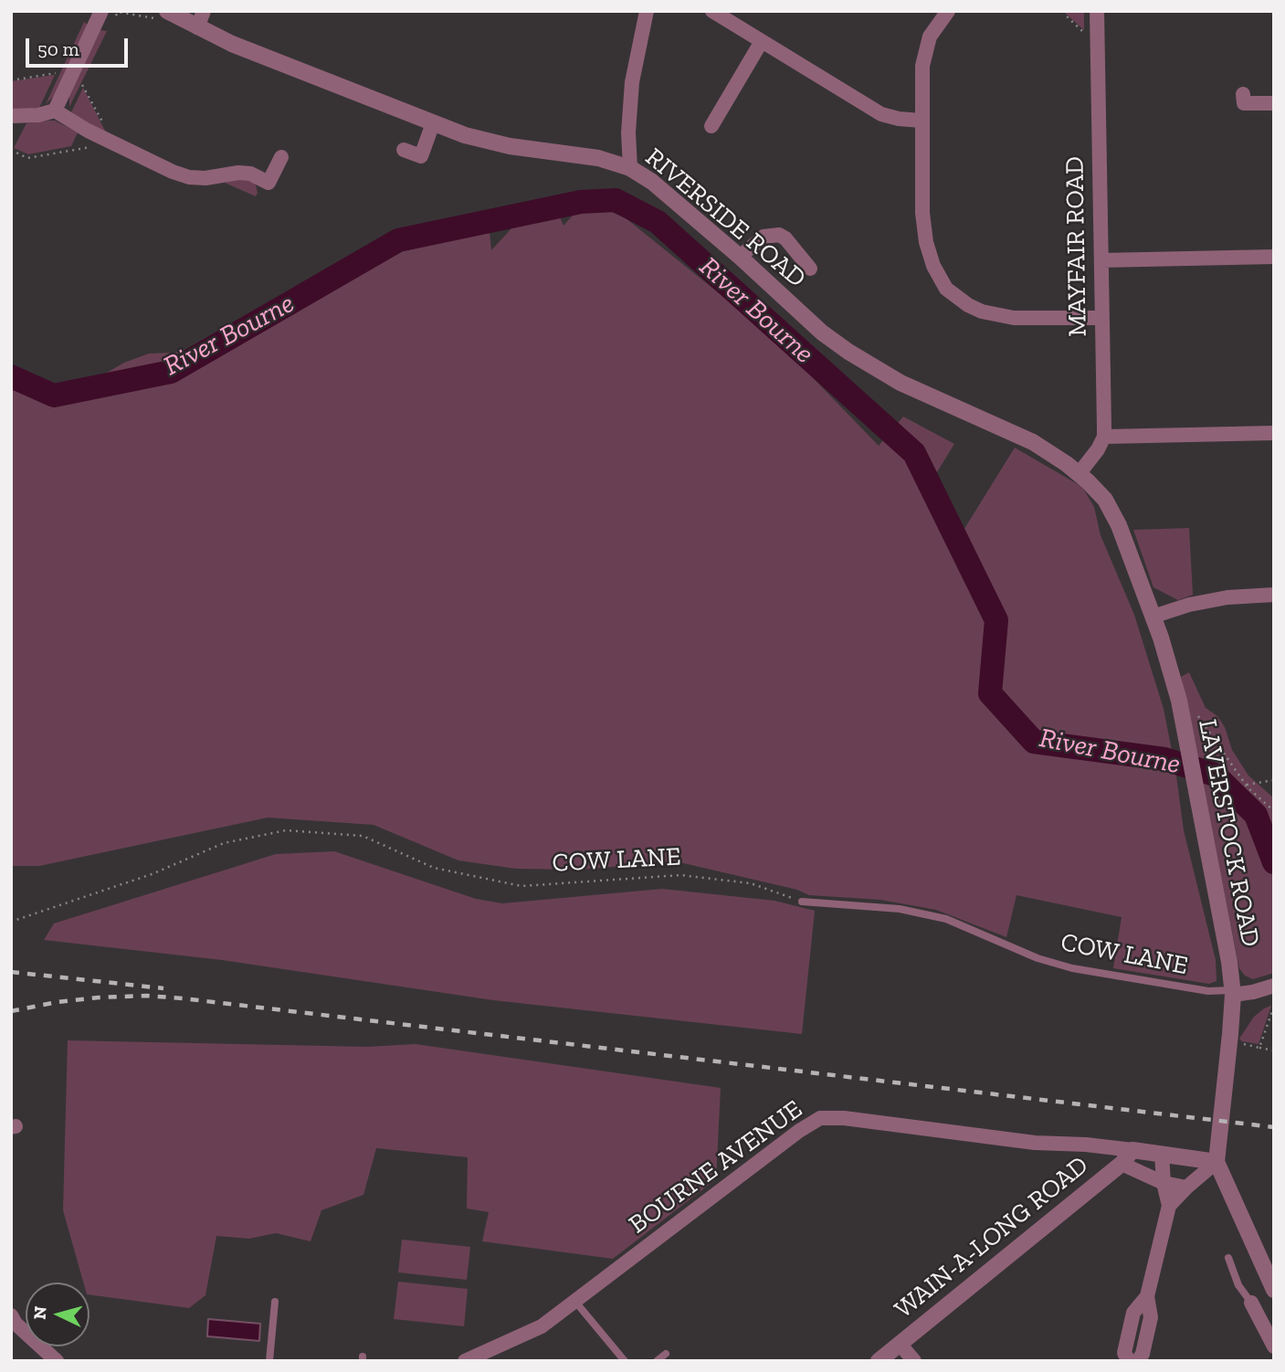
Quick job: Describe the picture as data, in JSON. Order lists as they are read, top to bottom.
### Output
{
  "streets": {
    "street": [
      "RIVERSIDE ROAD",
      "MAYFAIR ROAD",
      "LAVERSTOCK ROAD",
      "BOURNE AVENUE",
      "WAIN-A-LONG ROAD"
    ],
    "lane": ["COW LANE"]
  },
  "crossings": [
    ["RIVERSIDE ROAD", "LAVERSTOCK ROAD"],
    ["LAVERSTOCK ROAD", "COW LANE"],
    ["LAVERSTOCK ROAD", "BOURNE AVENUE"],
    ["BOURNE AVENUE", "WAIN-A-LONG ROAD"]
  ],
  "water": ["River Bourne"],
  "scale_bar": "50 m",
  "north": "left"
}
